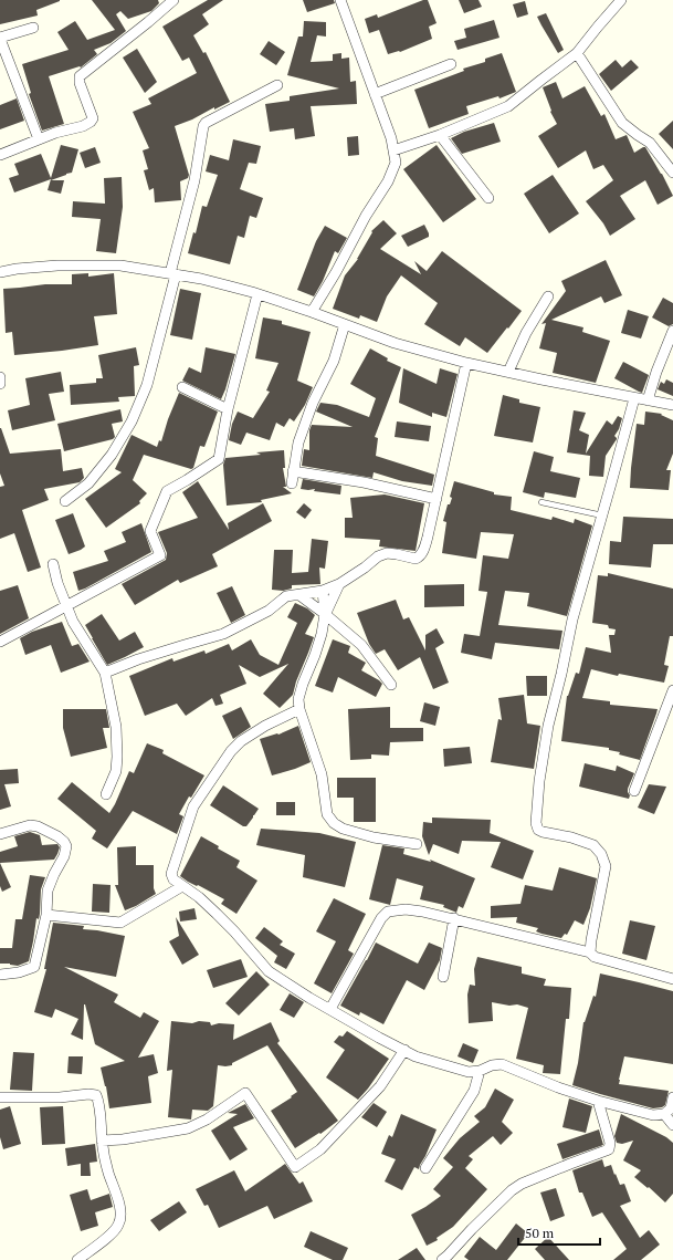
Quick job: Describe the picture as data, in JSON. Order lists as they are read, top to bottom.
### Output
{
  "scale_bar": "50 m"
}
